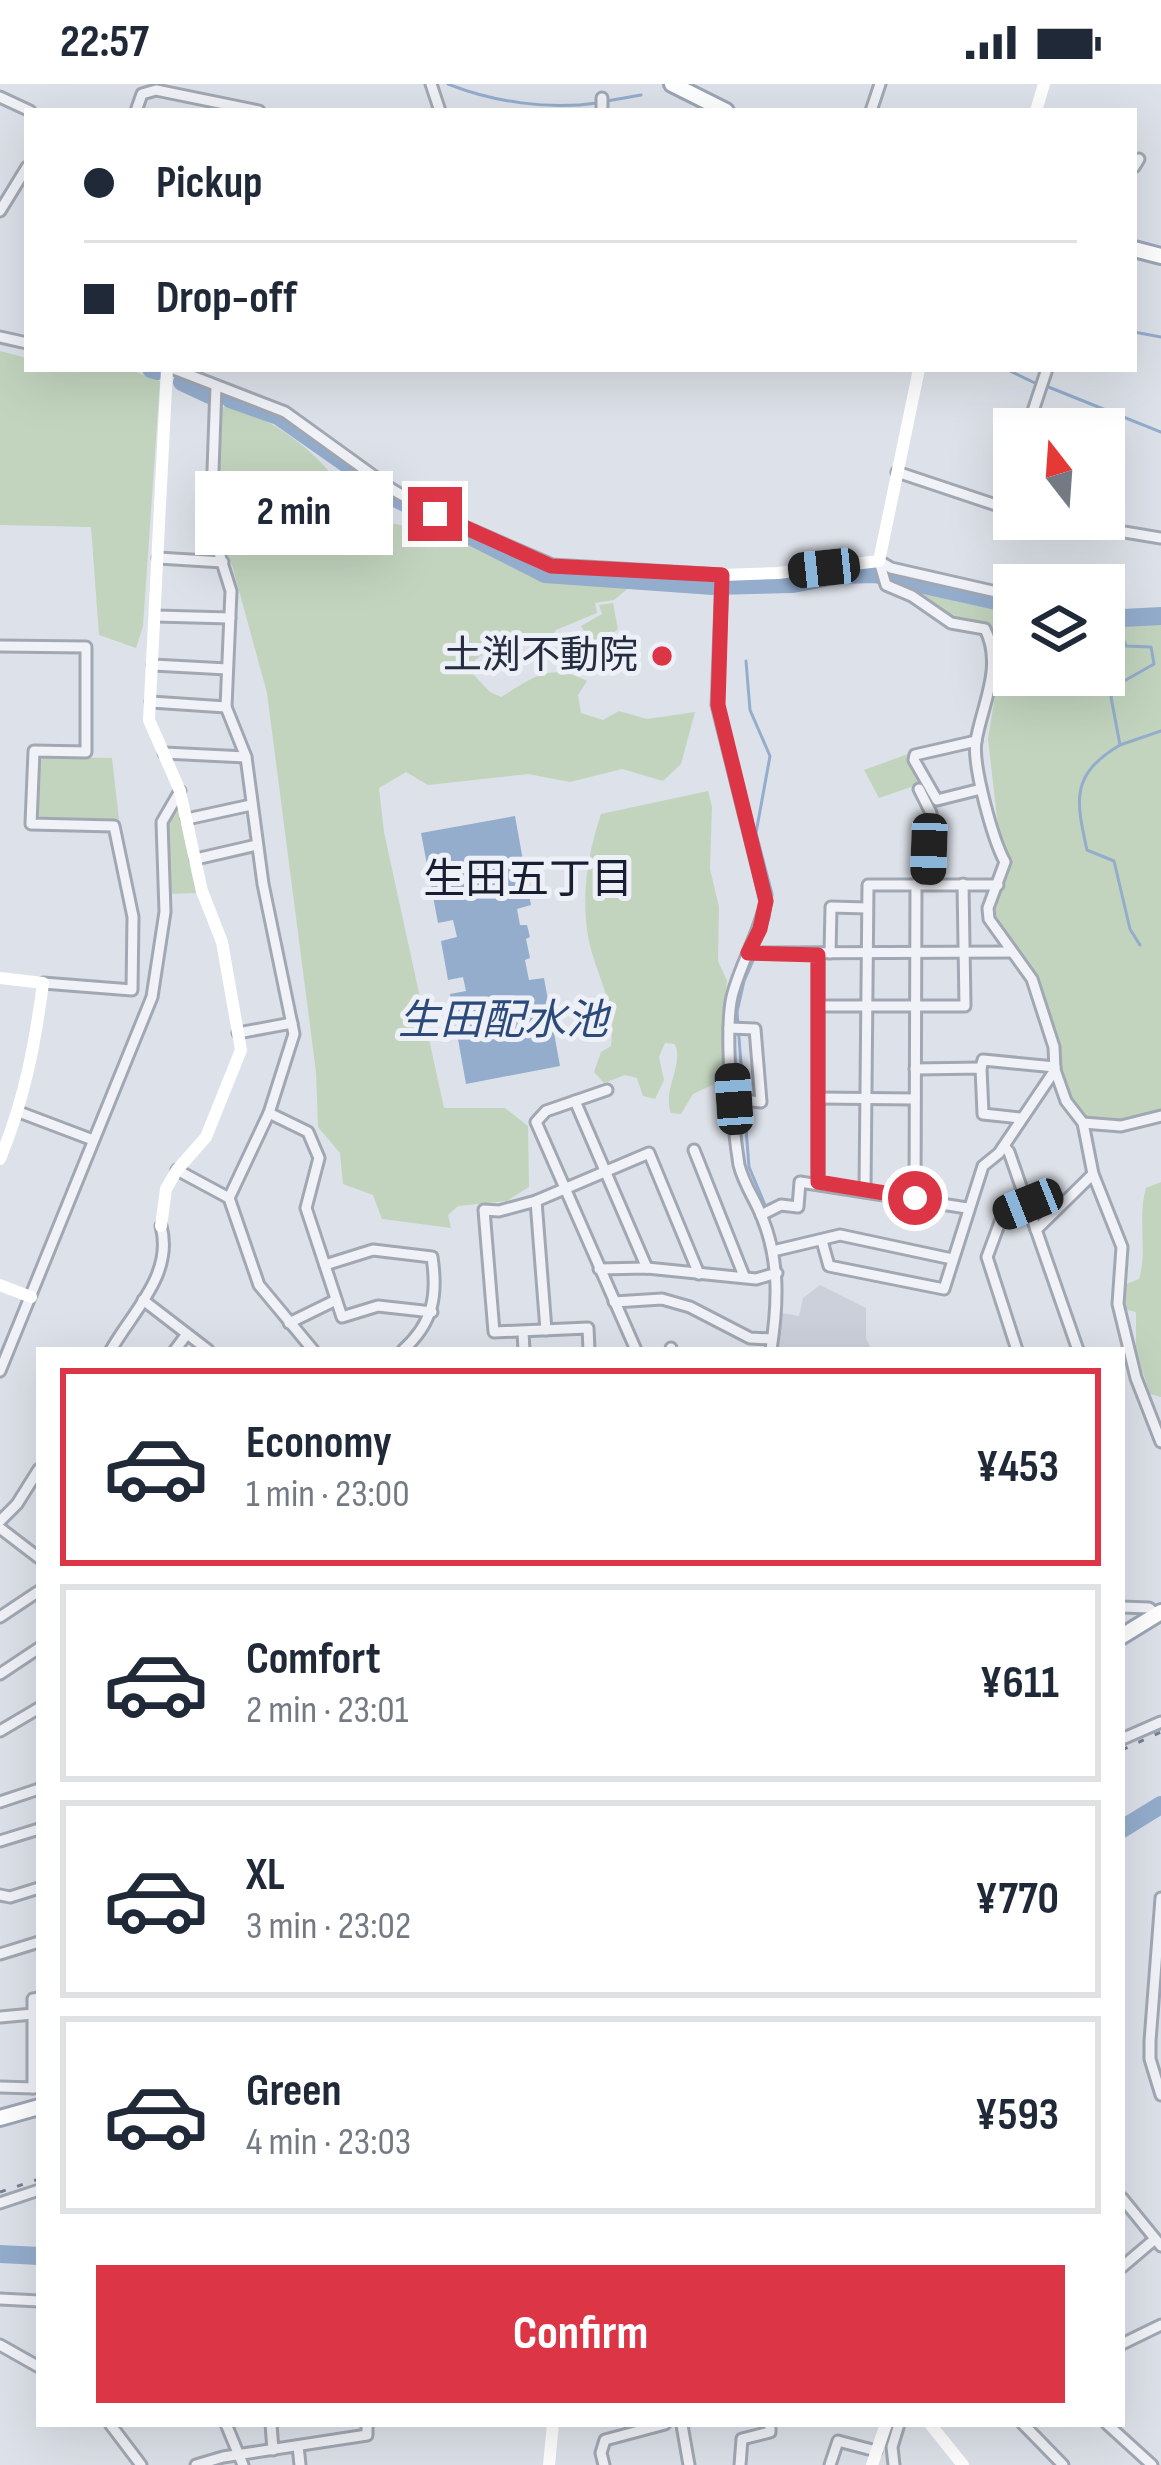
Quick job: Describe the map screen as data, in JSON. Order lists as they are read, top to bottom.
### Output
{
  "districts": ["生田五丁目"],
  "water": ["生田配水池"],
  "places": ["土渕不動院"],
  "north": "top",
  "page": {
    "status": "22:57",
    "banner": ["Pickup", "Drop-off"],
    "bubble": "2 min",
    "list": [
      {
        "name": "Economy",
        "note": "1 min · 23:00",
        "value": "¥453"
      },
      {
        "name": "Comfort",
        "note": "2 min · 23:01",
        "value": "¥611"
      },
      {
        "name": "XL",
        "note": "3 min · 23:02",
        "value": "¥770"
      },
      {
        "name": "Green",
        "note": "4 min · 23:03",
        "value": "¥593"
      }
    ],
    "buttons": "Confirm"
  }
}
